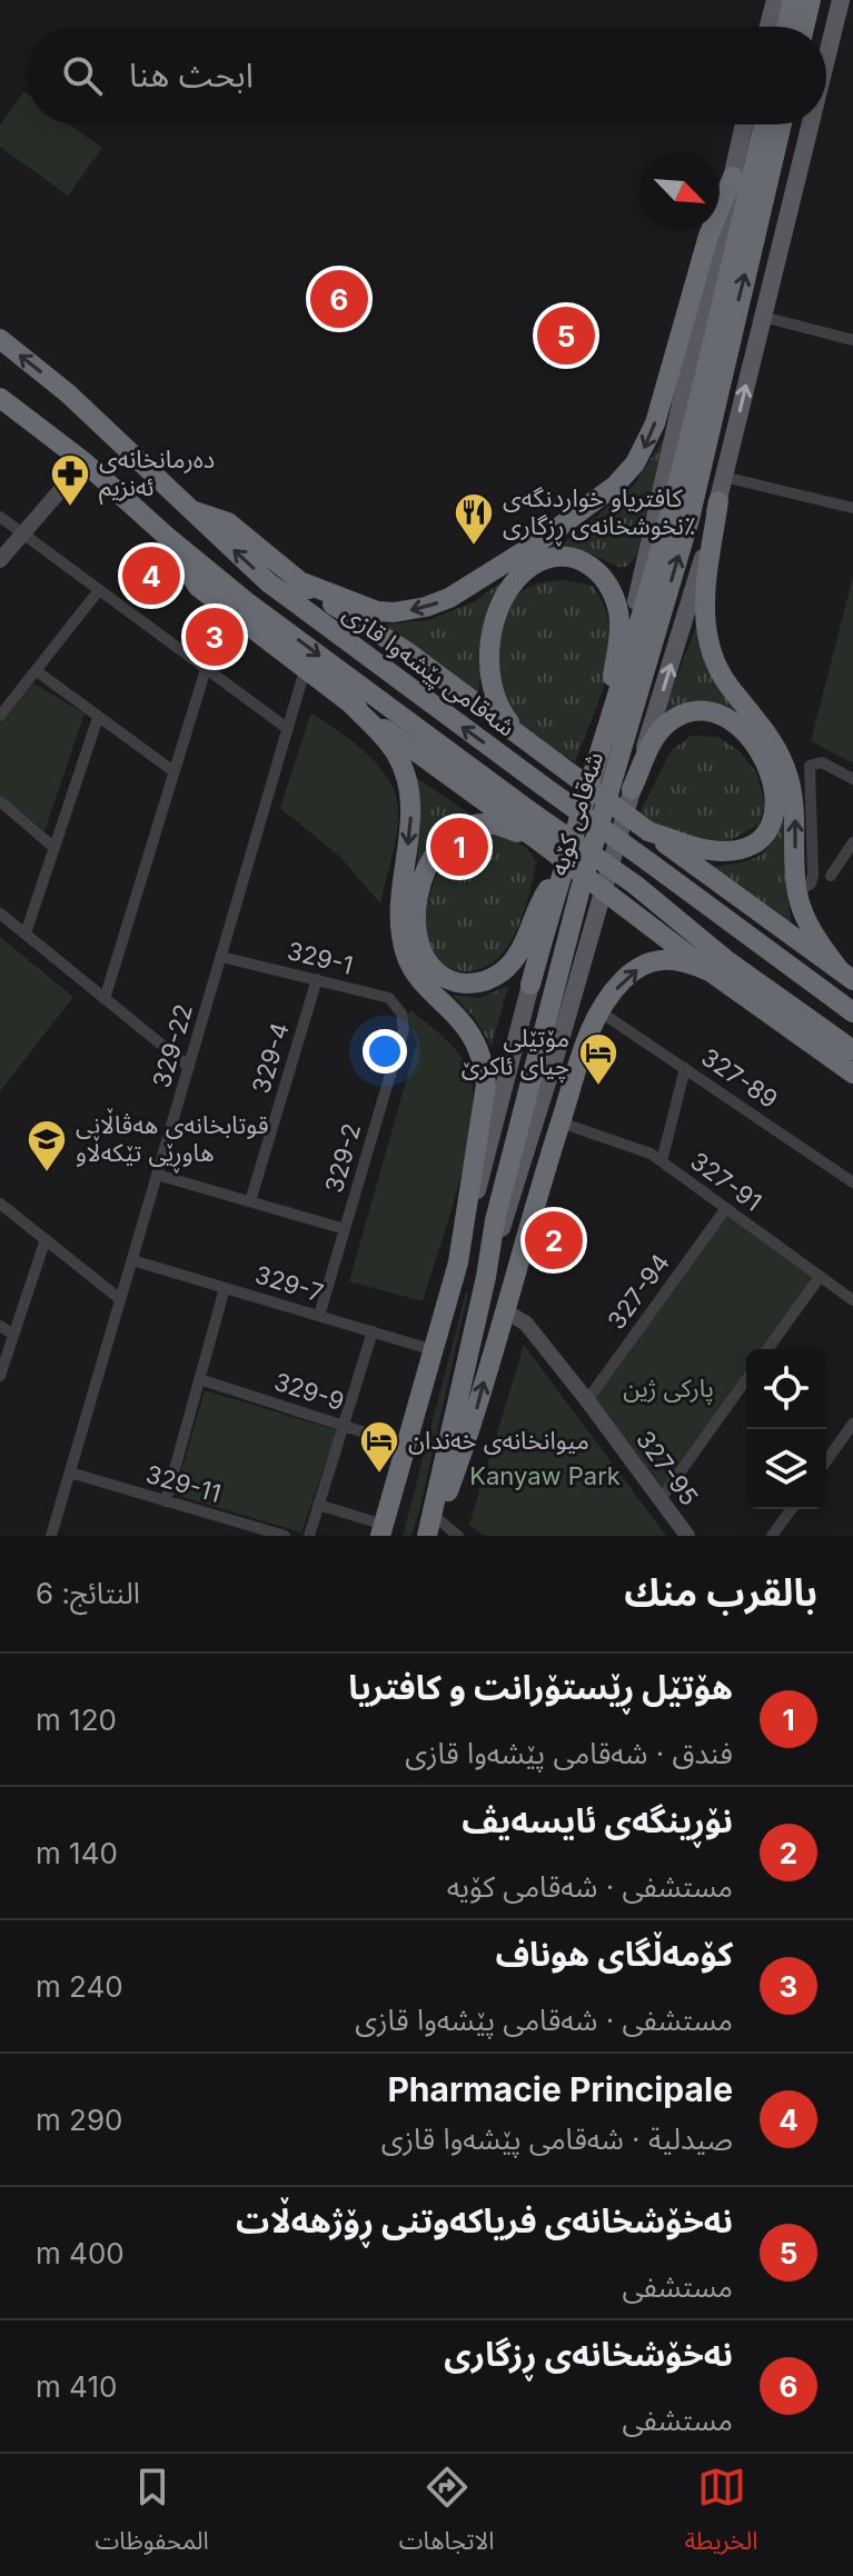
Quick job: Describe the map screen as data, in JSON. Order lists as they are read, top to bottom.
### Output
{
  "streets": {
    "highway": ["شەقامی پێشەوا قازی", "شەقامی کۆیە"],
    "street": [
      "329-1",
      "329-22",
      "329-4",
      "327-89",
      "329-2",
      "327-91",
      "329-7",
      "327-94",
      "329-9",
      "327-95",
      "329-11"
    ]
  },
  "crossings": [
    ["شەقامی کۆیە", "329-7"],
    ["شەقامی کۆیە", "329-9"],
    ["329-1", "329-22"],
    ["329-1", "329-4"],
    ["329-1", "329-2"],
    ["329-22", "329-7"],
    ["329-22", "329-11"],
    ["329-2", "329-7"],
    ["327-91", "327-94"],
    ["327-94", "327-95"]
  ],
  "parks": ["پارکی ژین", "Kanyaw Park"],
  "places": {
    "pharmacy": ["دەرمانخانەی ئەنزیم"],
    "restaurant": ["كافتریاو خواردنگەی نخوشخانەی ڕزگاری٪"],
    "hotel": ["مۆتێلی چیای ئاکرێ", "میوانخانەی خەندان"],
    "school or university": ["قوتابخانەی هەڤاڵانی هاوڕێی تێکەڵاو"]
  },
  "north": "bottom right",
  "page": {
    "search": "ابحث هنا",
    "pins": [
      "6",
      "5",
      "4",
      "3",
      "1",
      "2"
    ],
    "heading": ["بالقرب منك", "النتائج: 6"],
    "list": [
      {
        "mark": "1",
        "name": "هۆتێل ڕێستۆرانت و کافتریا",
        "note": "فندق · شەقامی پێشەوا قازی",
        "value": "120 m"
      },
      {
        "mark": "2",
        "name": "نۆڕینگەی ئایسەیڤ",
        "note": "مستشفى · شەقامی کۆیە",
        "value": "140 m"
      },
      {
        "mark": "3",
        "name": "کۆمەڵگای هوناف",
        "note": "مستشفى · شەقامی پێشەوا قازی",
        "value": "240 m"
      },
      {
        "mark": "4",
        "name": "Pharmacie Principale",
        "note": "صيدلية · شەقامی پێشەوا قازی",
        "value": "290 m"
      },
      {
        "mark": "5",
        "name": "نەخۆشخانەی فریاکەوتنی ڕۆژهەڵات",
        "note": "مستشفى",
        "value": "400 m"
      },
      {
        "mark": "6",
        "name": "نەخۆشخانەی ڕزگاری",
        "note": "مستشفى",
        "value": "410 m"
      }
    ],
    "nav": ["الخريطة", "الاتجاهات", "المحفوظات"]
  }
}
